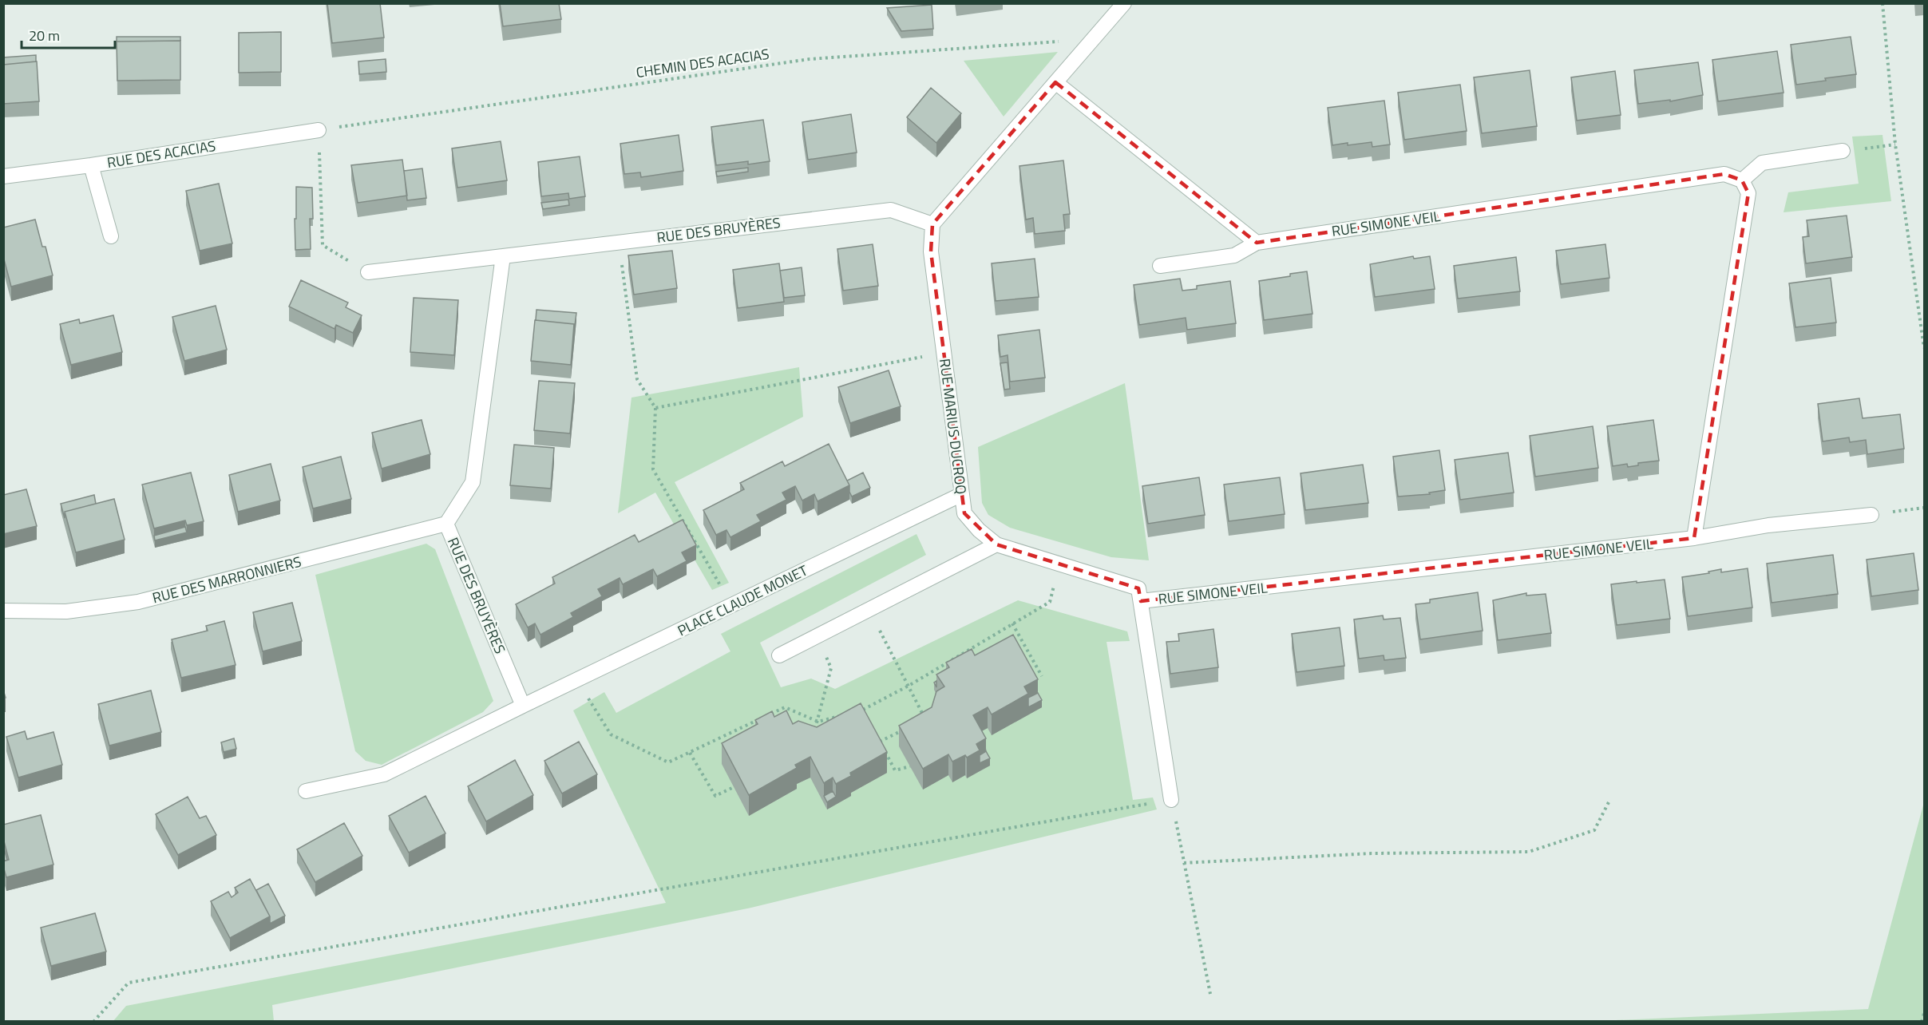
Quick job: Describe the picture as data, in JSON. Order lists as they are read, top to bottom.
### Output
{
  "streets": {
    "street": [
      "RUE DES ACACIAS",
      "RUE SIMONE VEIL",
      "RUE DES BRUYÈRES",
      "RUE MARIUS DUCROQ",
      "RUE DES MARRONNIERS",
      "PLACE CLAUDE MONET"
    ],
    "path": ["CHEMIN DES ACACIAS"]
  },
  "crossings": [
    ["CHEMIN DES ACACIAS", "RUE DES ACACIAS"],
    ["RUE SIMONE VEIL", "RUE MARIUS DUCROQ"],
    ["RUE DES BRUYÈRES", "RUE MARIUS DUCROQ"],
    ["RUE DES BRUYÈRES", "RUE DES MARRONNIERS"],
    ["RUE DES BRUYÈRES", "PLACE CLAUDE MONET"],
    ["RUE MARIUS DUCROQ", "PLACE CLAUDE MONET"]
  ],
  "scale_bar": "20 m"
}
